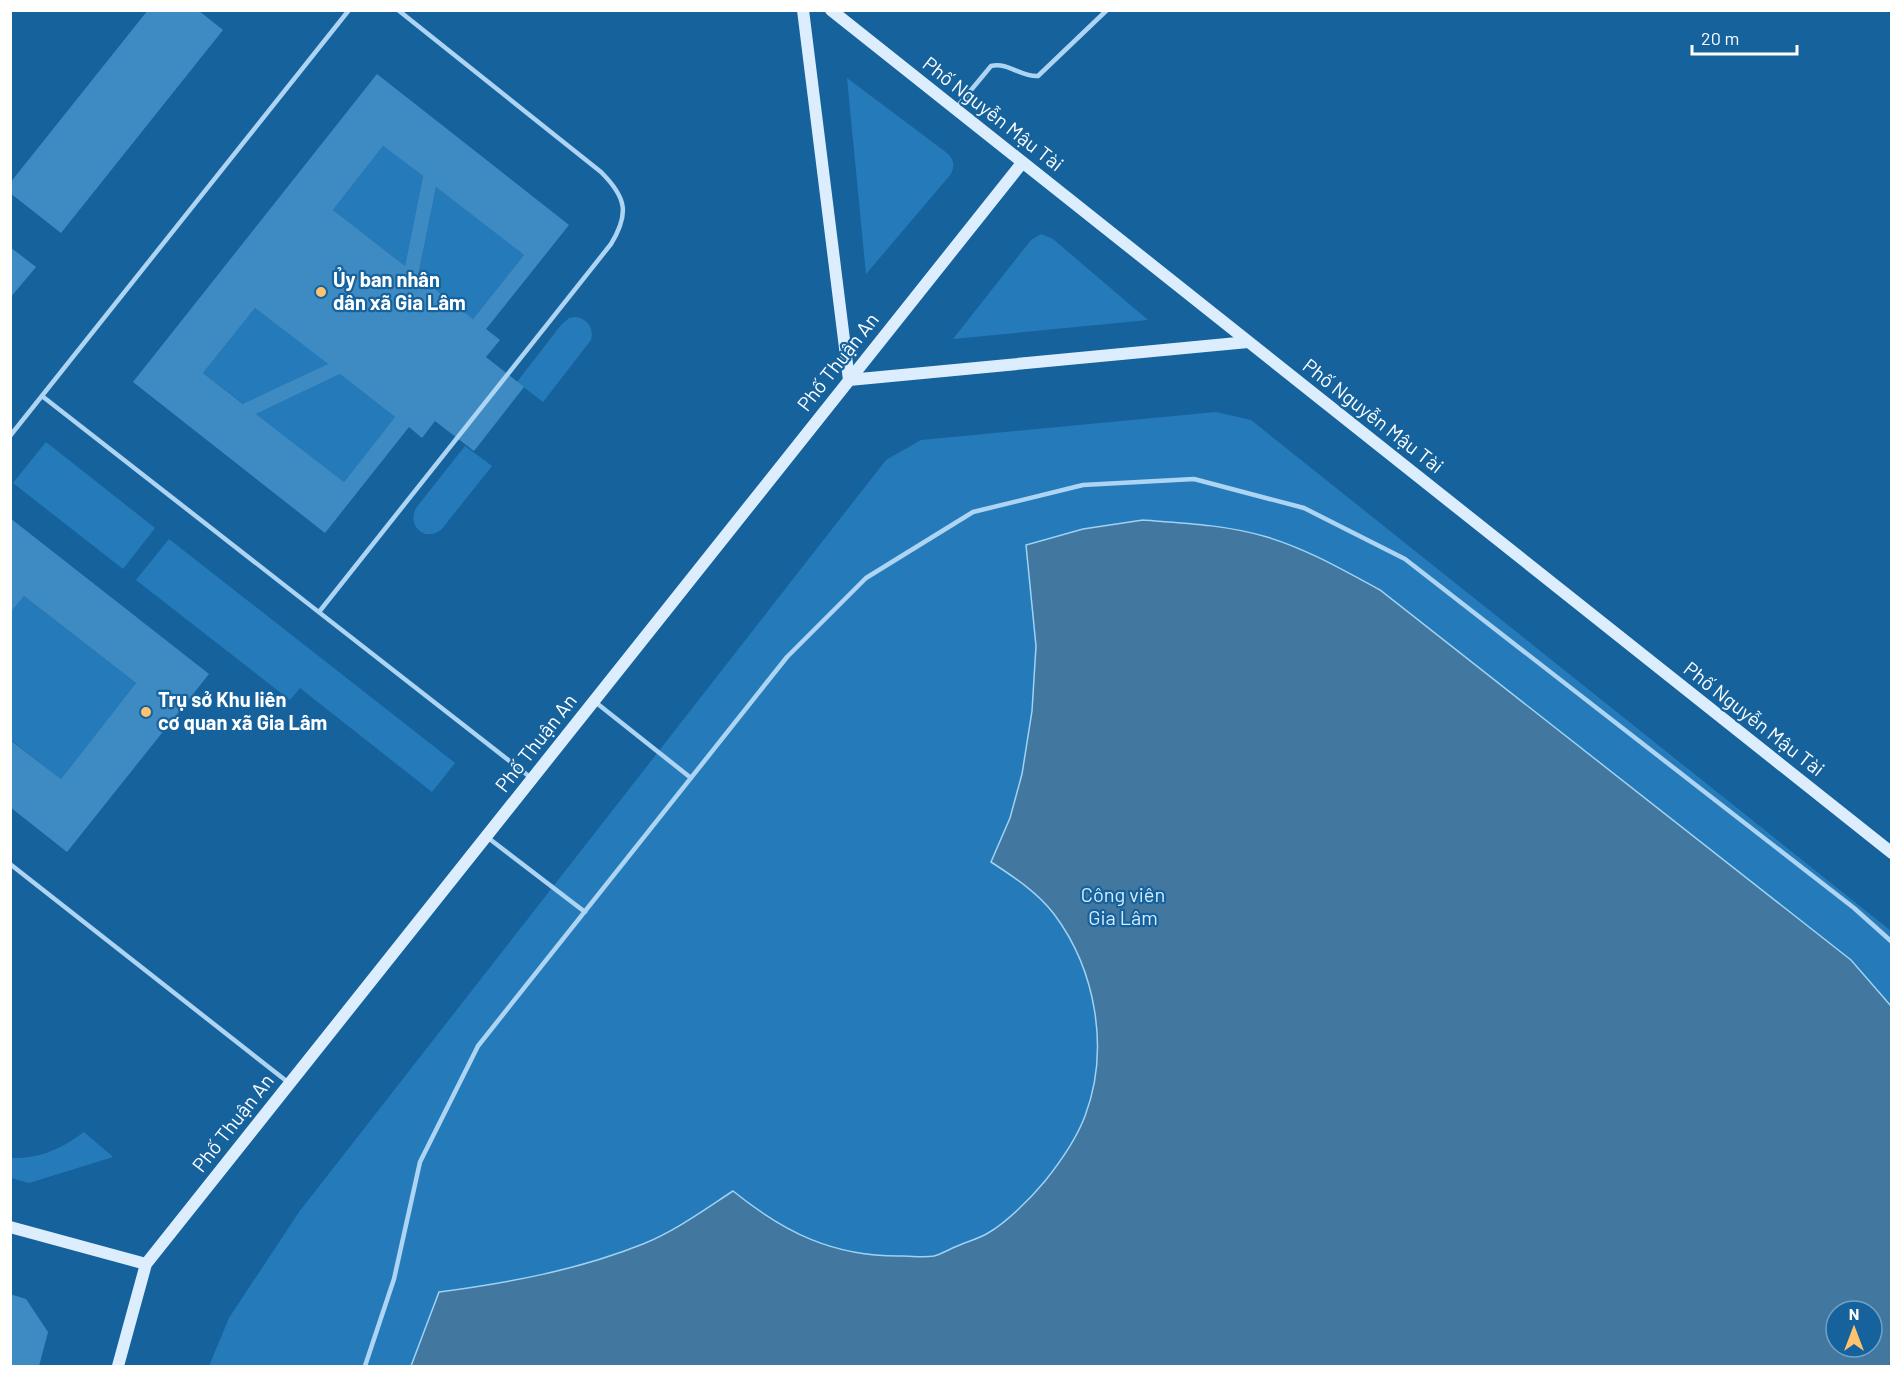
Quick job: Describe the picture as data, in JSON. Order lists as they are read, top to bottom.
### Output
{
  "streets": {
    "street": ["Phố Nguyễn Mậu Tài", "Phố Thuận An"]
  },
  "crossings": [
    ["Phố Nguyễn Mậu Tài", "Phố Thuận An"]
  ],
  "parks": ["Công viên Gia Lâm"],
  "places": ["Ủy ban nhân dân xã Gia Lâm", "Trụ sở Khu liên cơ quan xã Gia Lâm"],
  "scale_bar": "20 m",
  "north": "top"
}
